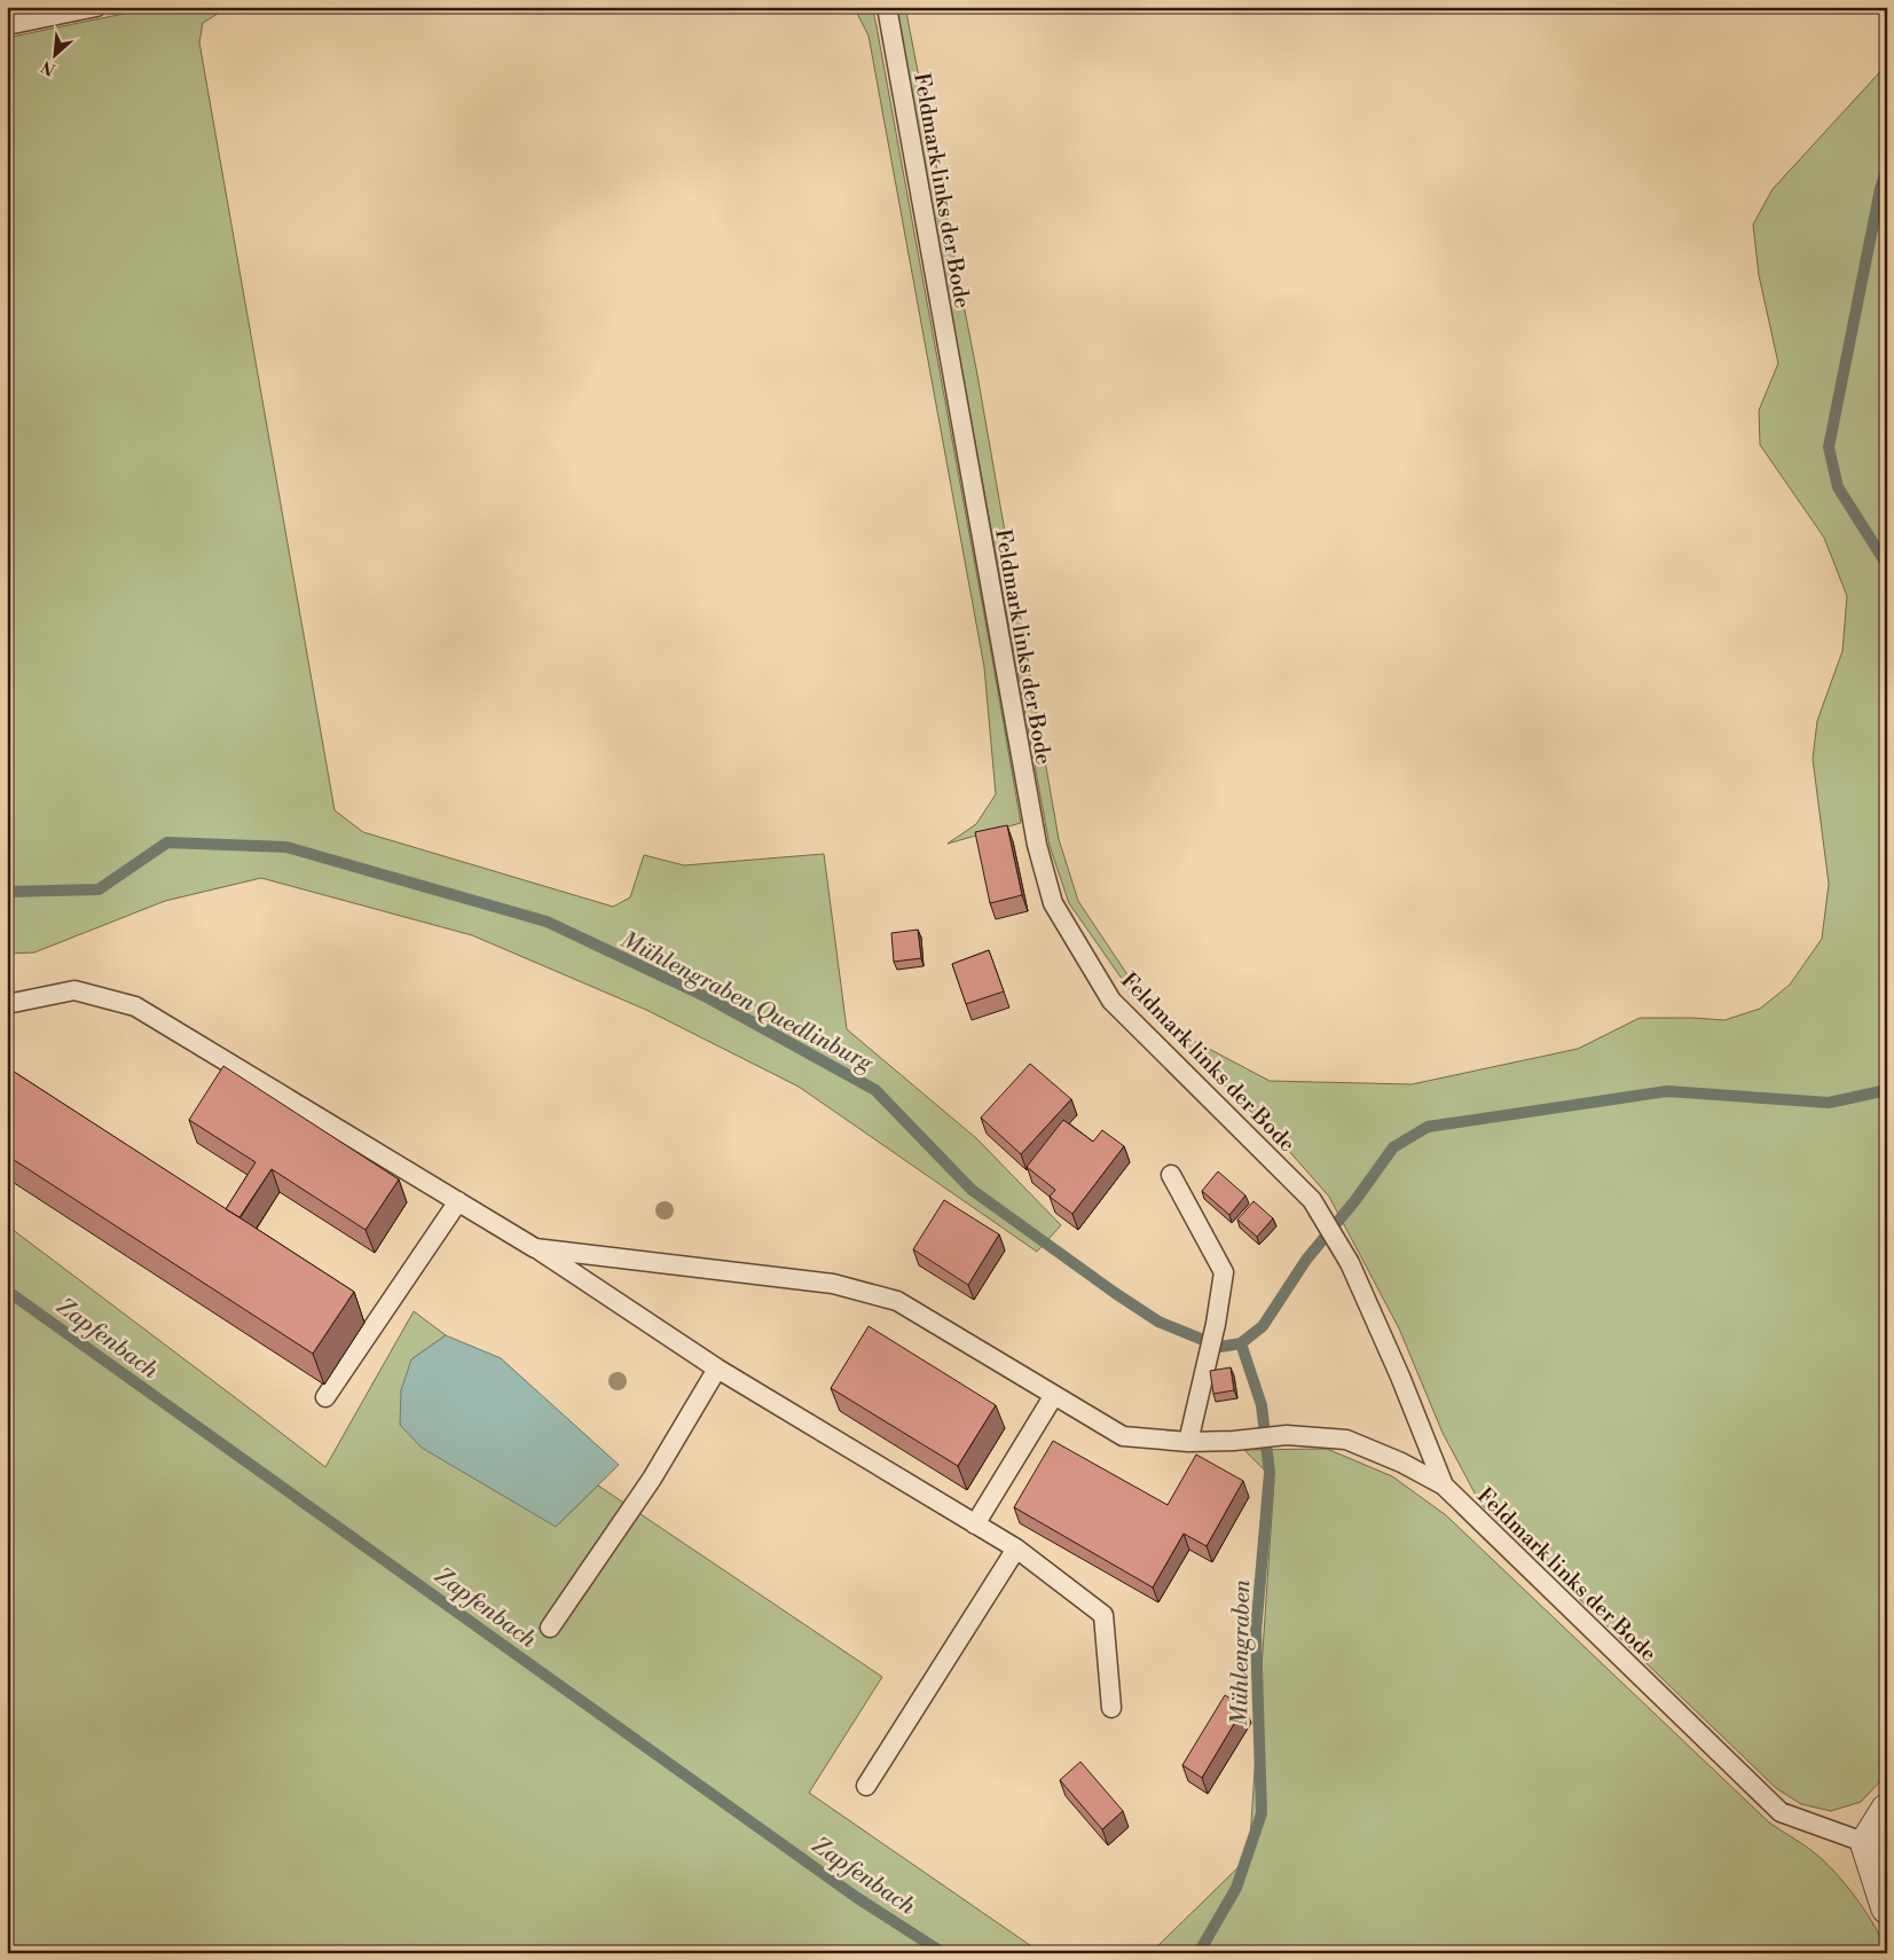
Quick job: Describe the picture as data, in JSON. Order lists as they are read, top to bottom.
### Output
{
  "streets": {
    "lane": ["Feldmark links der Bode"]
  },
  "water": ["Mühlengraben Quedlinburg", "Zapfenbach", "Mühlengraben"],
  "north": "bottom left"
}
